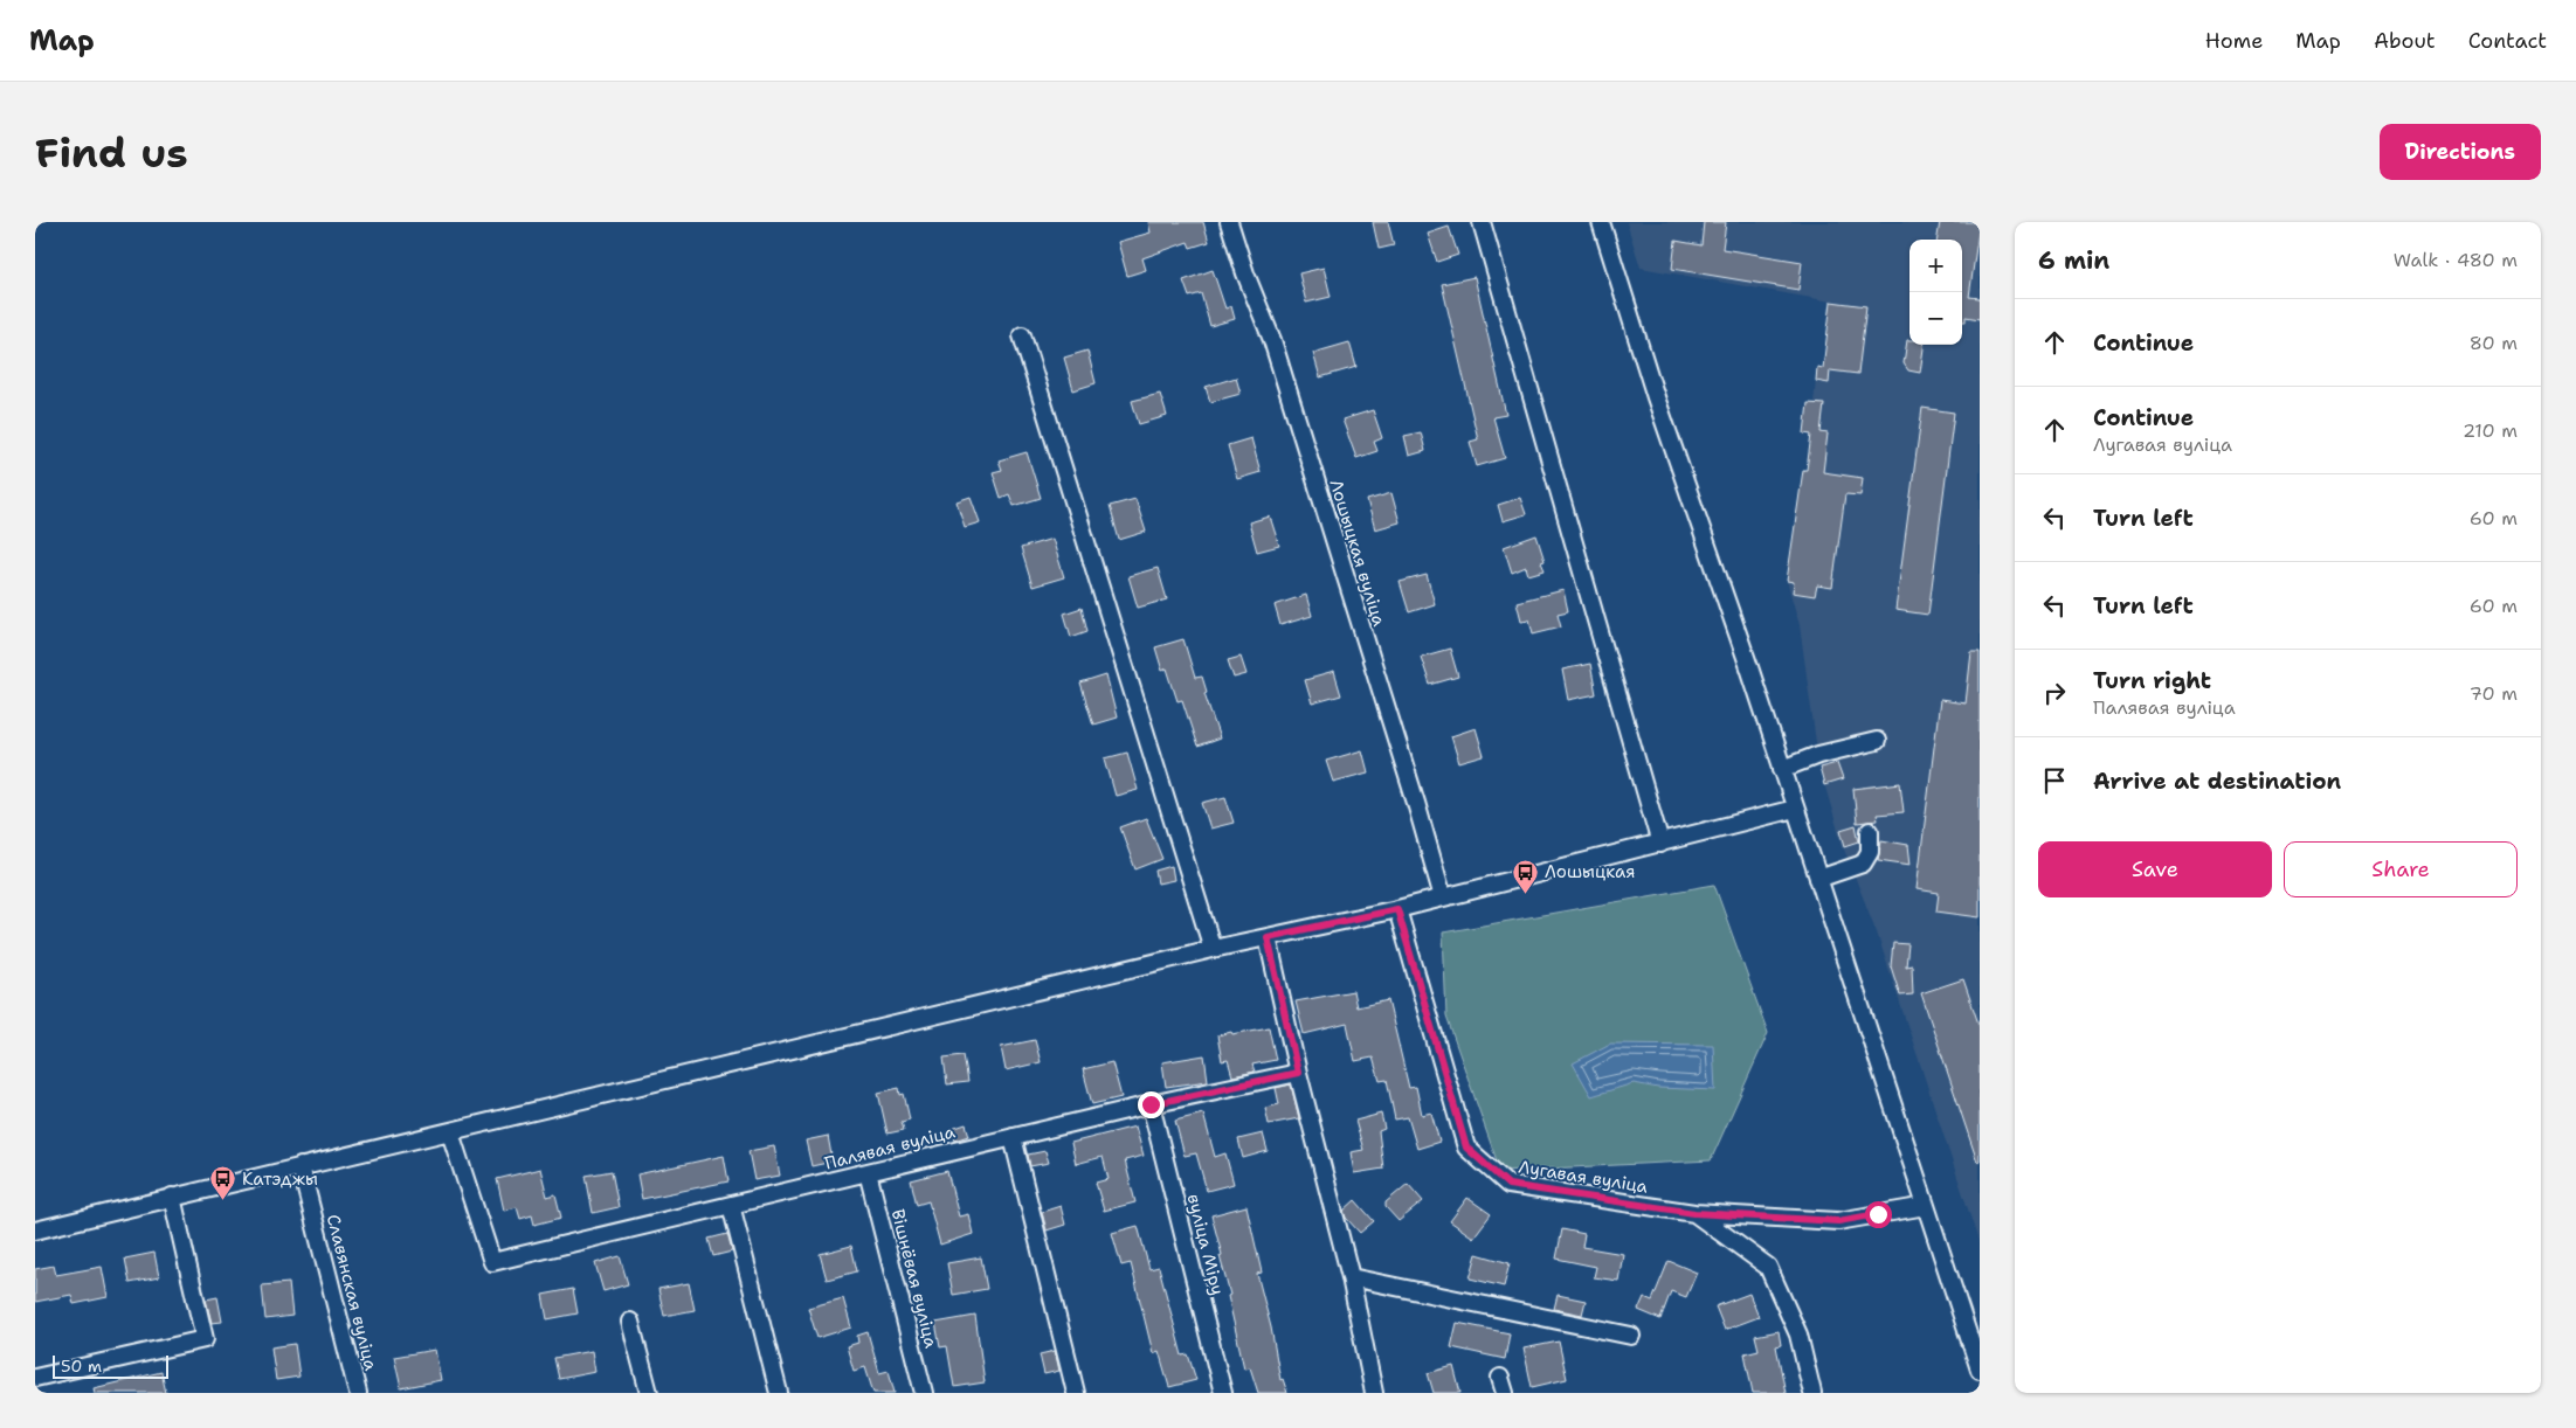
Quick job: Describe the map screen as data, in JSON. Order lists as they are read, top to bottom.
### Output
{
  "streets": {
    "street": [
      "Лошыцкая вуліца",
      "Палявая вуліца",
      "Лугавая вуліца",
      "вуліца Міру",
      "Вішнёвая вуліца",
      "Славянская вуліца"
    ]
  },
  "crossings": [
    ["Палявая вуліца", "вуліца Міру"],
    ["Палявая вуліца", "Вішнёвая вуліца"]
  ],
  "places": {
    "bus stop": ["Лошыцкая", "Катэджы"]
  },
  "scale_bar": "50 m",
  "page": {
    "header": "Map",
    "nav": [
      "Home",
      "Map",
      "About",
      "Contact"
    ],
    "buttons": [
      "Directions",
      ["Save", "Share"]
    ],
    "title": "Find us",
    "heading": ["6 min", "Walk · 480 m"],
    "map_buttons": ["+", "−"],
    "list": [
      ["Continue", "80 m"],
      ["Continue", "Лугавая вуліца", "210 m"],
      ["Turn left", "60 m"],
      ["Turn left", "60 m"],
      ["Turn right", "Палявая вуліца", "70 m"],
      "Arrive at destination"
    ],
    "scale": "50 m"
  }
}
